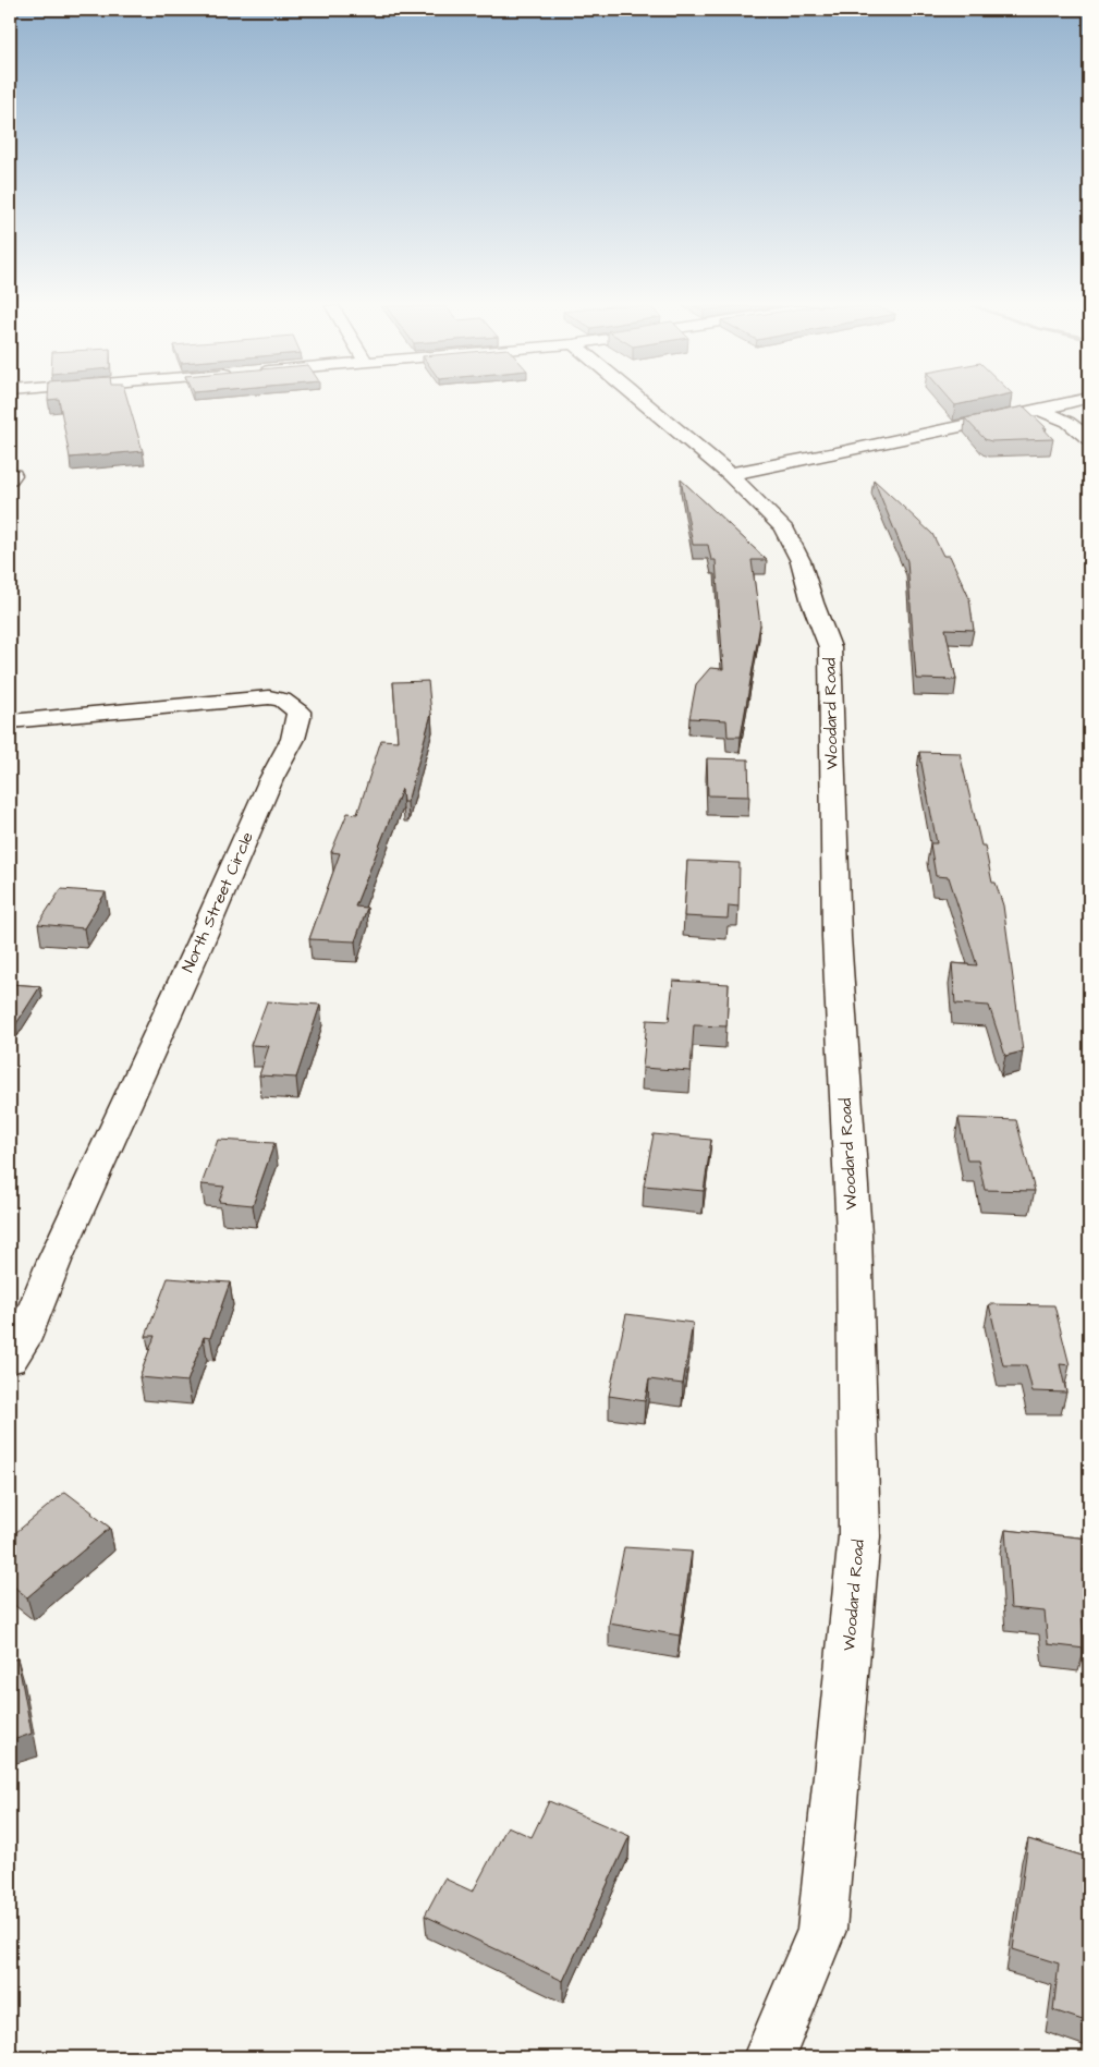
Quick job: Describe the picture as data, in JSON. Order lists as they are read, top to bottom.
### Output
{
  "streets": {
    "street": ["Woodard Road", "North Street Circle"]
  }
}
